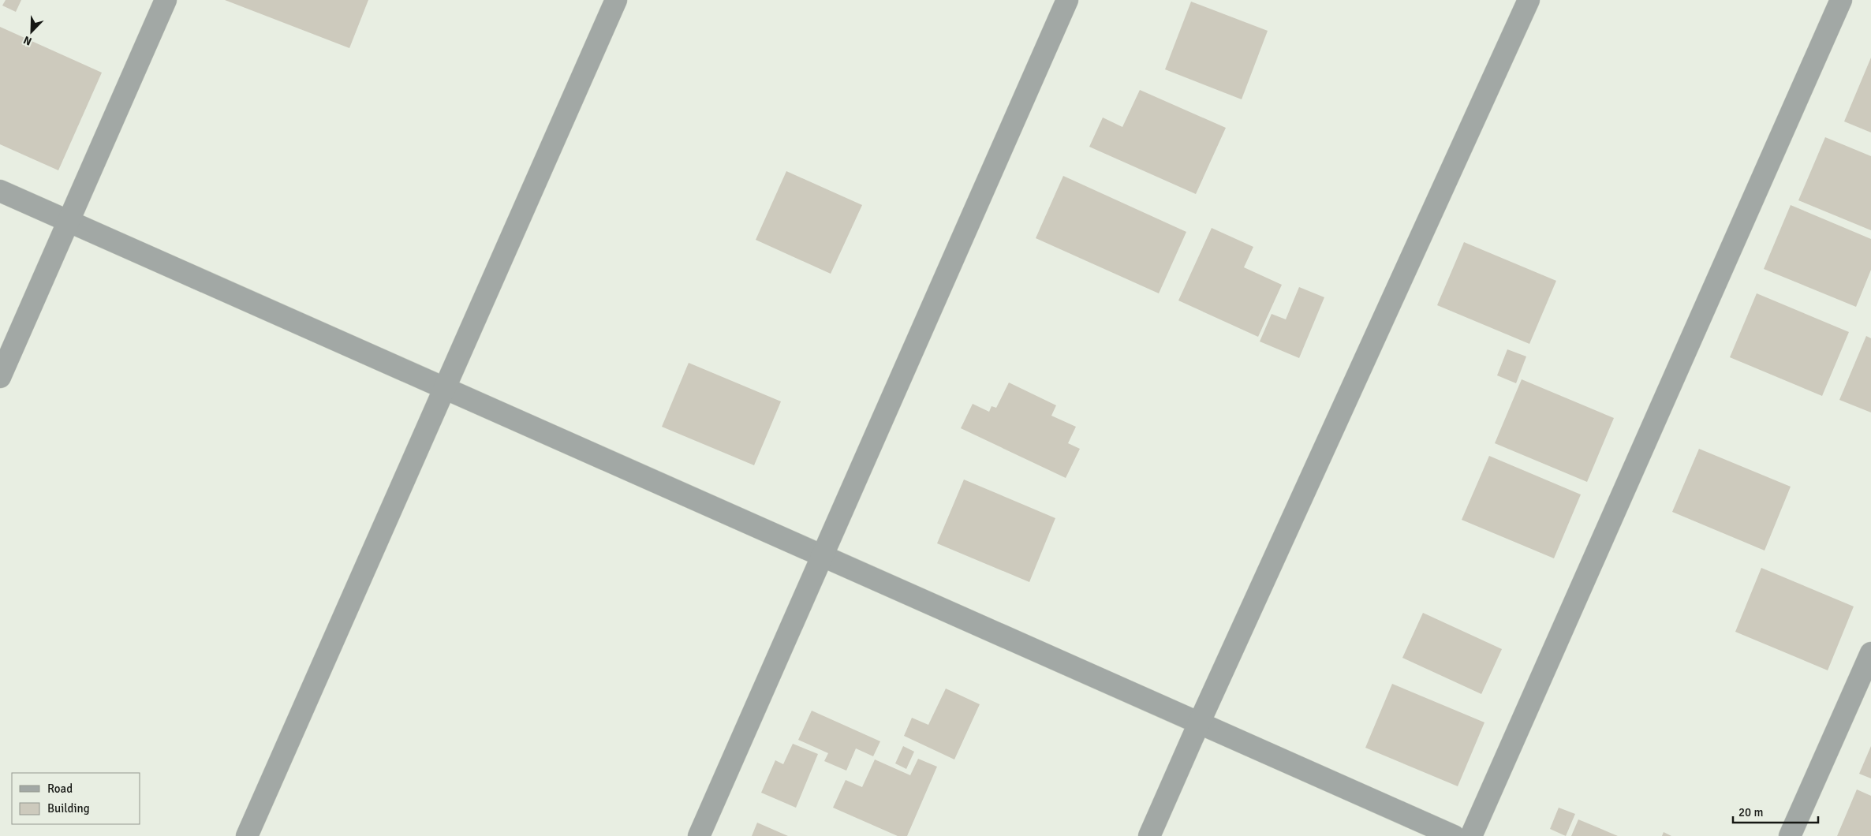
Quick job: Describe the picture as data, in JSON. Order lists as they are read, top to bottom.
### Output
{
  "legend": ["Road", "Building"],
  "scale_bar": "20 m",
  "north": "bottom left"
}
